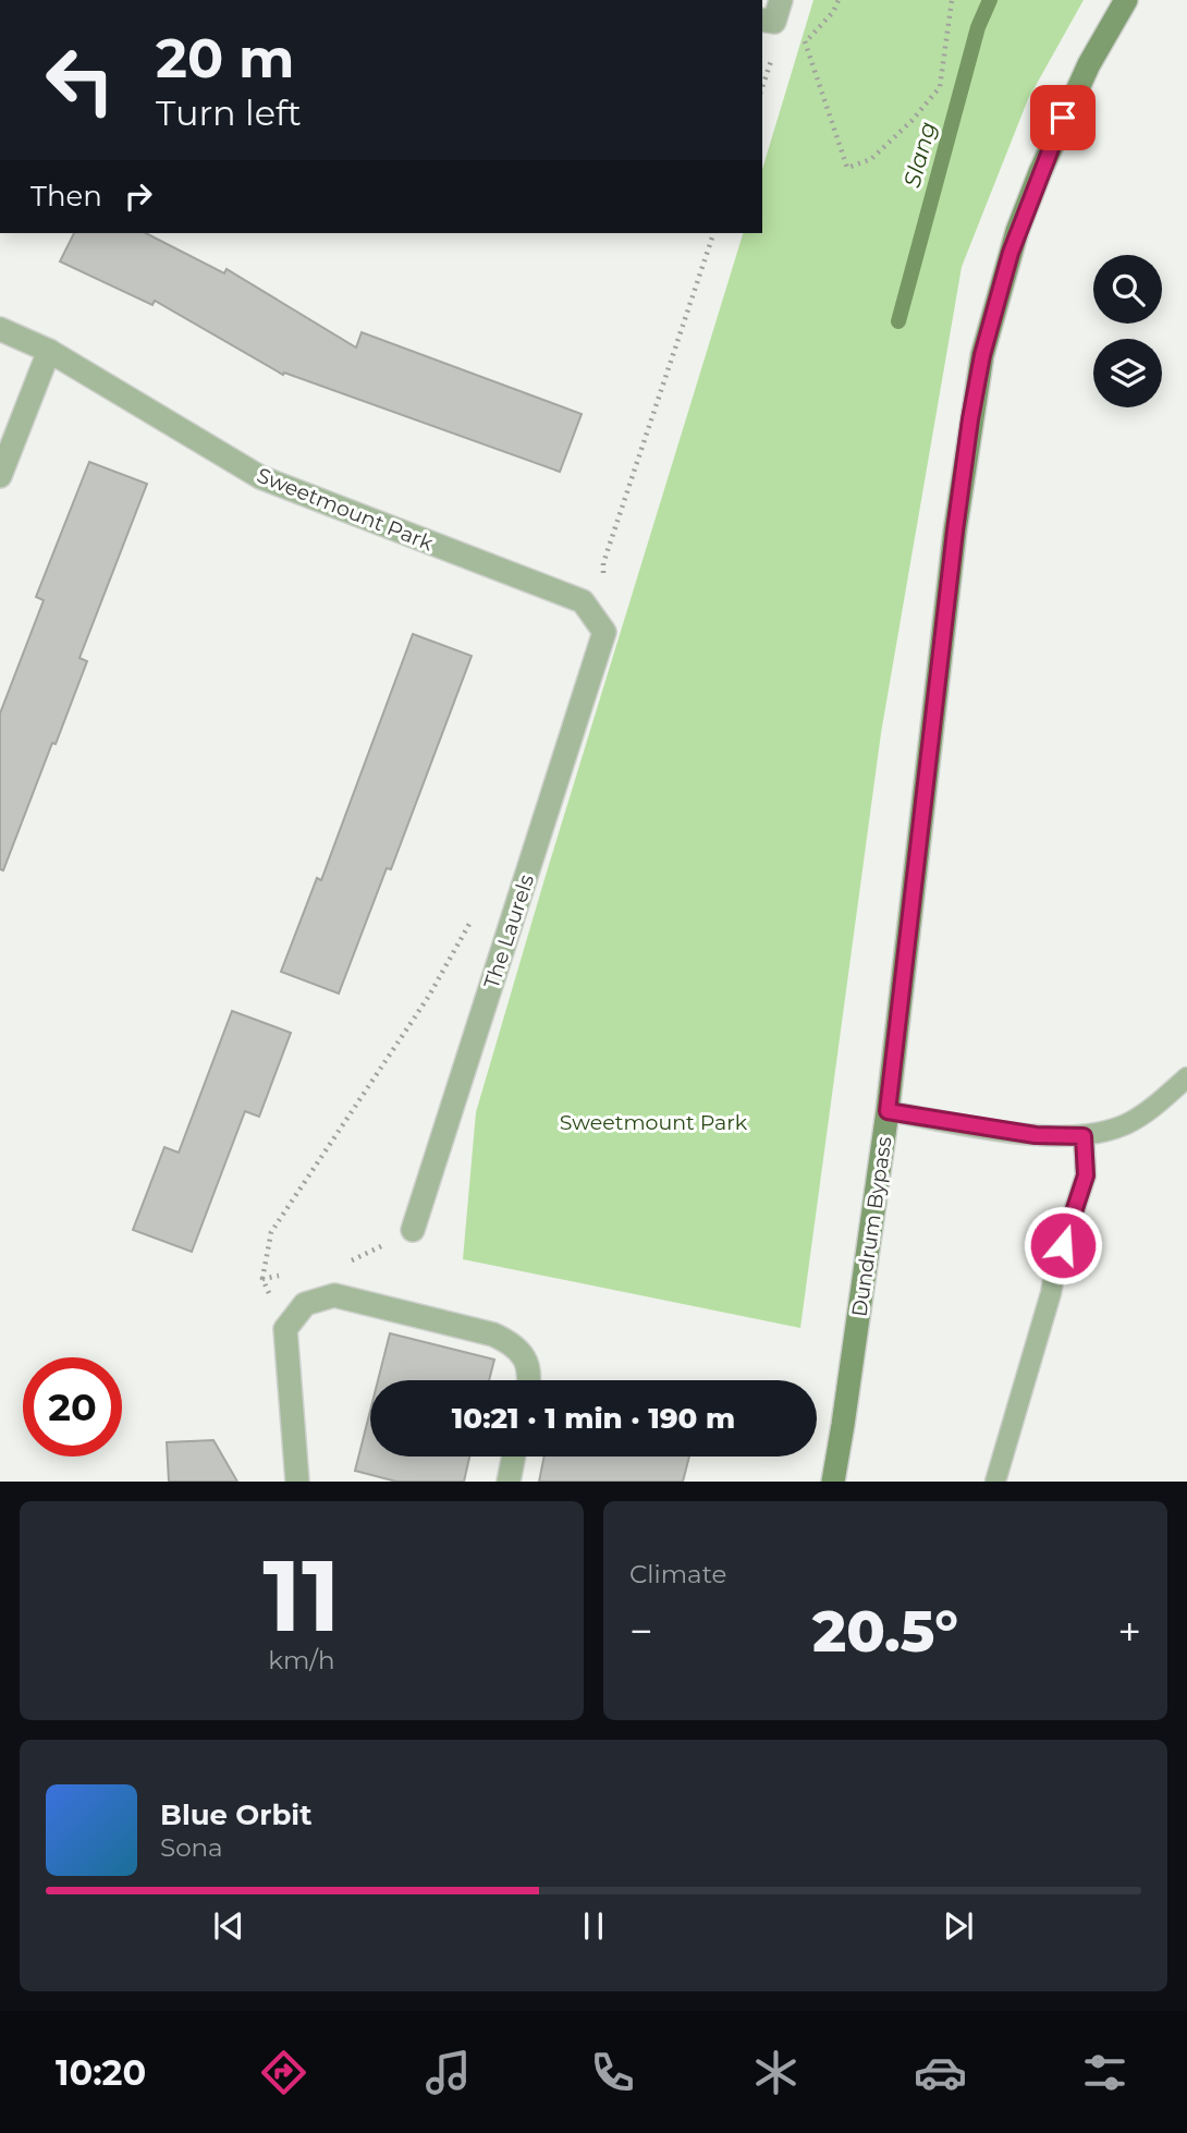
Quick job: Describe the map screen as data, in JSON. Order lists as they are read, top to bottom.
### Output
{
  "streets": {
    "main road": ["Dundrum Bypass"],
    "street": ["Sweetmount Park", "The Laurels"]
  },
  "crossings": [
    ["Sweetmount Park", "The Laurels"]
  ],
  "water": ["Slang"],
  "parks": ["Sweetmount Park"],
  "page": {
    "turn": ["20 m", "Turn left"],
    "then": "Then",
    "limit": "20",
    "trip": "10:21 · 1 min · 190 m",
    "tile": [
      ["11", "km/h"],
      "Climate"
    ],
    "heat": ["−", "20.5°", "+"],
    "song": ["Blue Orbit", "Sona"],
    "tabs": "10:20"
  }
}
